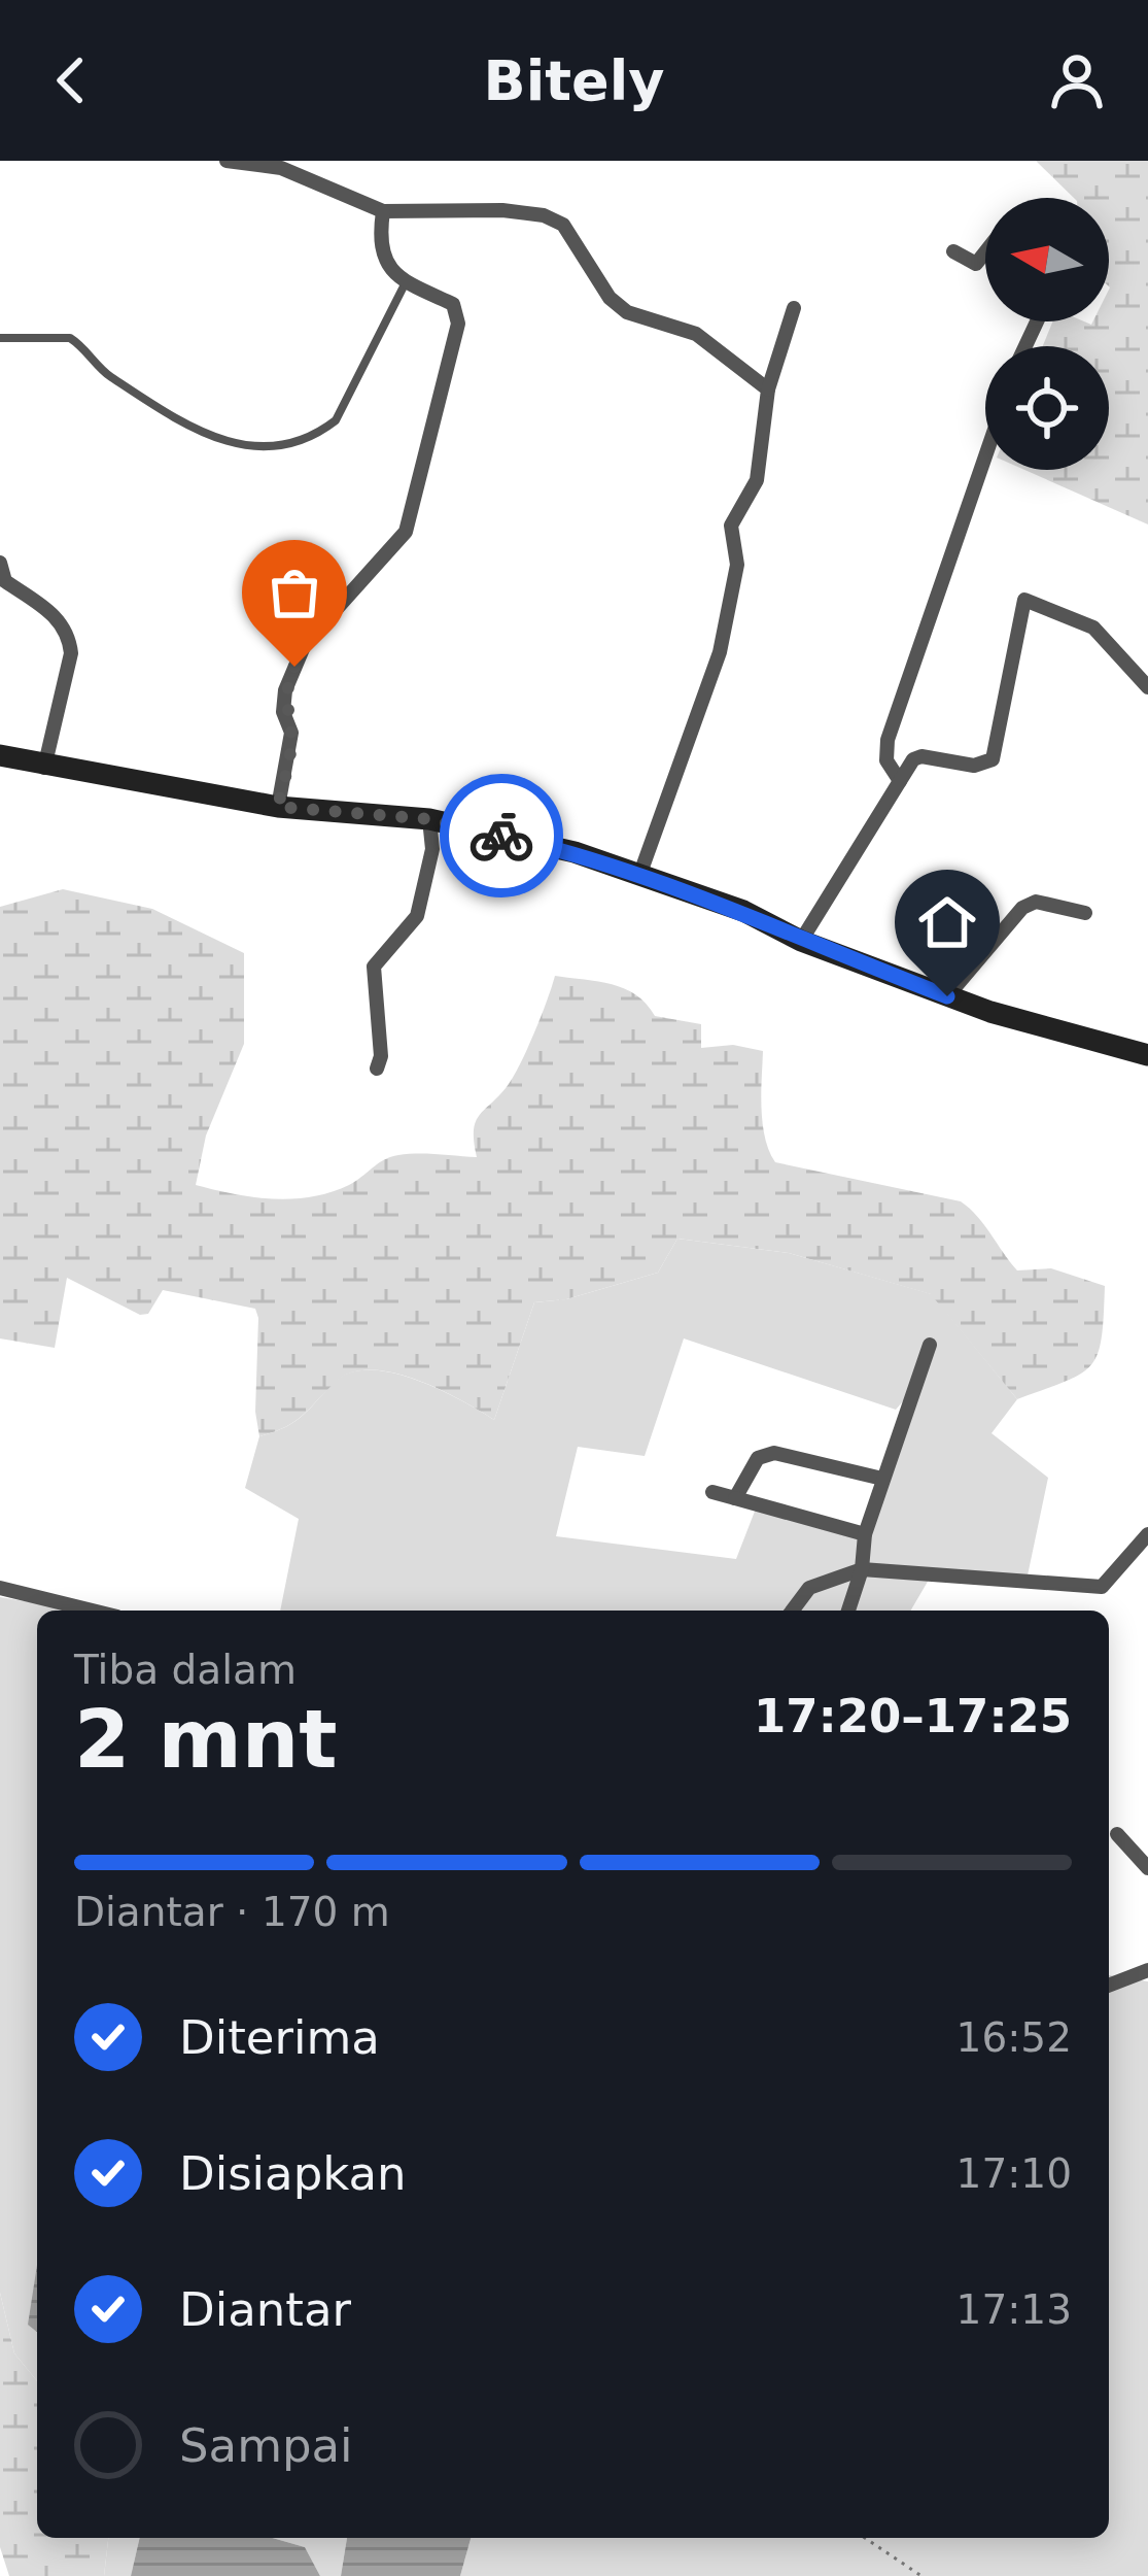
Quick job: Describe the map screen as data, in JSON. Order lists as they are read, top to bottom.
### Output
{
  "north": "left",
  "page": {
    "header": "Bitely",
    "heading": ["2 mnt", "Tiba dalam", "17:20–17:25"],
    "bar": "Diantar · 170 m",
    "list": [
      ["Diterima", "16:52"],
      ["Disiapkan", "17:10"],
      ["Diantar", "17:13"],
      "Sampai"
    ]
  }
}
